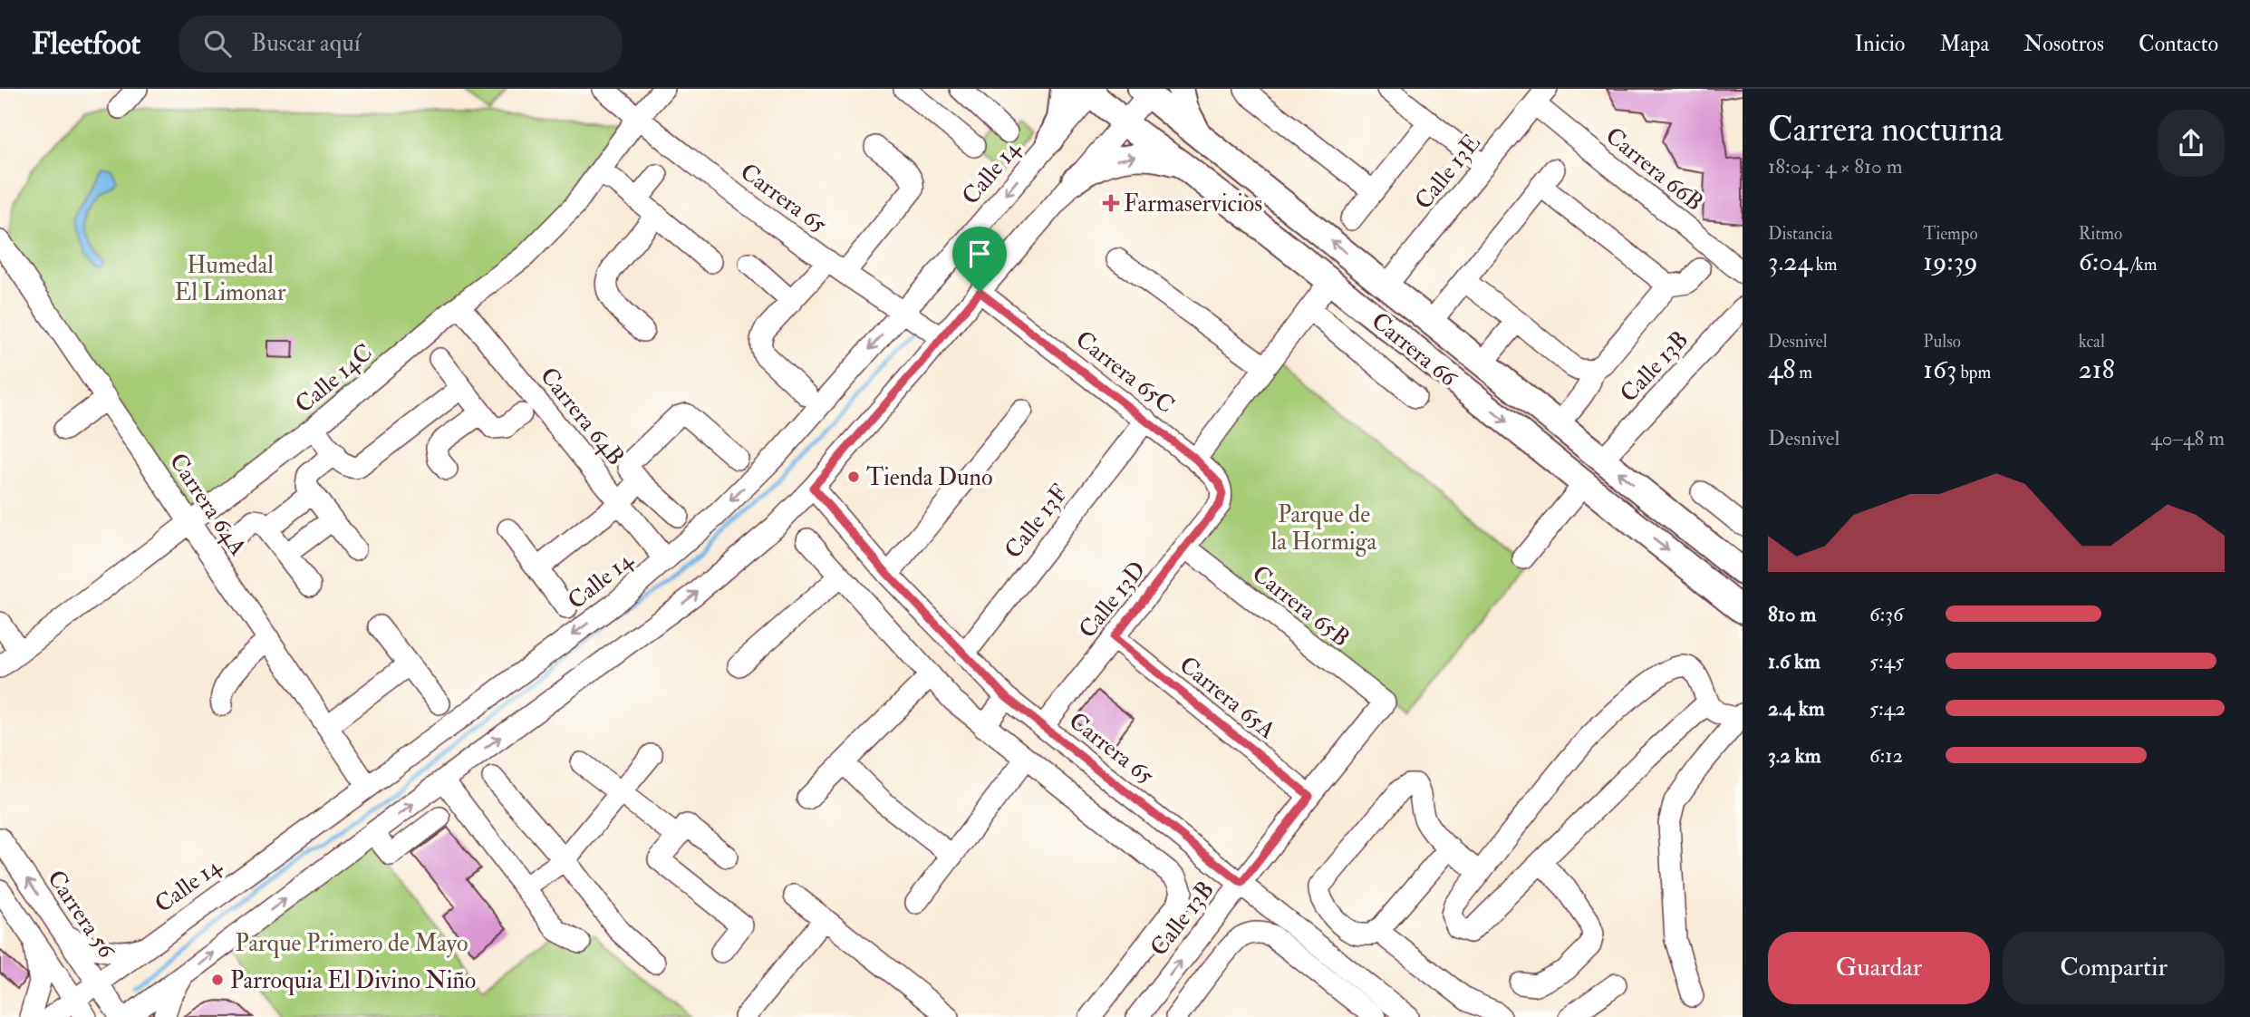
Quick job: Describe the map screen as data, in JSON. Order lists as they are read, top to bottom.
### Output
{
  "streets": {
    "main road": ["Carrera 66"],
    "street": [
      "Carrera 66B",
      "Calle 13E",
      "Calle 14",
      "Carrera 65",
      "Calle 13B",
      "Carrera 65C",
      "Calle 14C",
      "Carrera 64B",
      "Carrera 64A",
      "Calle 13F",
      "Calle 13D",
      "Carrera 65B",
      "Carrera 65A",
      "Carrera 56"
    ]
  },
  "crossings": [
    ["Carrera 66B", "Calle 13E"],
    ["Calle 13E", "Carrera 66"],
    ["Calle 14", "Carrera 65"],
    ["Calle 14", "Carrera 66"],
    ["Calle 14", "Carrera 64B"],
    ["Calle 14", "Carrera 64A"],
    ["Calle 14", "Carrera 56"],
    ["Carrera 65", "Calle 13B"],
    ["Carrera 65", "Calle 14C"],
    ["Carrera 65", "Calle 13F"],
    ["Carrera 65", "Calle 13D"],
    ["Carrera 66", "Calle 13B"],
    ["Calle 13B", "Carrera 65B"],
    ["Calle 13B", "Carrera 65A"],
    ["Carrera 65C", "Calle 13F"],
    ["Carrera 65C", "Calle 13D"],
    ["Calle 14C", "Carrera 64B"],
    ["Calle 14C", "Carrera 64A"],
    ["Calle 13D", "Carrera 65B"],
    ["Calle 13D", "Carrera 65A"]
  ],
  "parks": ["Humedal El Limonar", "Parque de la Hormiga", "Parque Primero de Mayo"],
  "places": {
    "health": ["Farmaservicios"],
    "other": ["Tienda Duno", "Parroquia El Divino Niño"]
  },
  "page": {
    "header": "Fleetfoot",
    "search": "Buscar aquí",
    "nav": [
      "Inicio",
      "Mapa",
      "Nosotros",
      "Contacto"
    ],
    "heading": ["Carrera nocturna", "18:04 · 4 × 810 m"],
    "stats": [
      ["Distancia", "3.24 km"],
      ["Tiempo", "19:39"],
      ["Ritmo", "6:04 /km"],
      ["Desnivel", "48 m"],
      ["Pulso", "163 bpm"],
      ["kcal", "218"]
    ],
    "chart": ["Desnivel", "40–48 m"],
    "list": [
      {
        "name": "810 m",
        "note": "6:36"
      },
      {
        "name": "1.6 km",
        "note": "5:45"
      },
      {
        "name": "2.4 km",
        "note": "5:42"
      },
      {
        "name": "3.2 km",
        "note": "6:12"
      }
    ],
    "buttons": ["Guardar", "Compartir"]
  }
}
